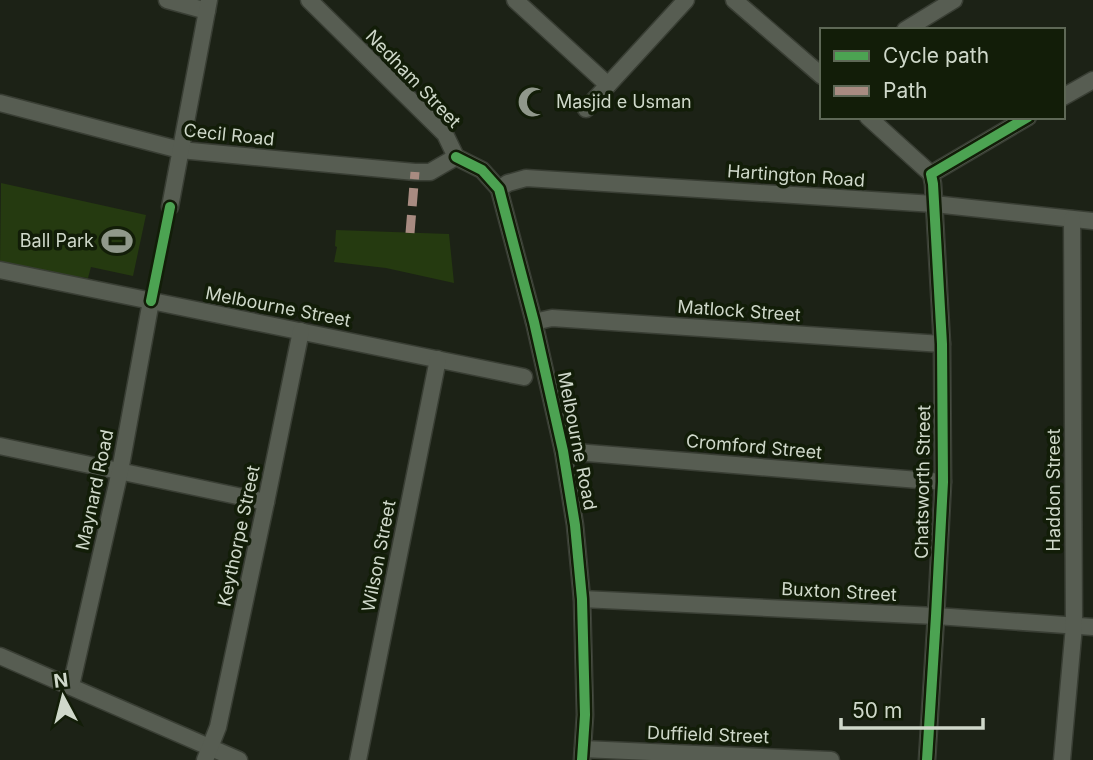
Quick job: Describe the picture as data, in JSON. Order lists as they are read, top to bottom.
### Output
{
  "streets": {
    "street": [
      "Nedham Street",
      "Cecil Road",
      "Hartington Road",
      "Melbourne Street",
      "Matlock Street",
      "Melbourne Road",
      "Cromford Street",
      "Chatsworth Street",
      "Maynard Road",
      "Haddon Street",
      "Keythorpe Street",
      "Wilson Street",
      "Buxton Street",
      "Duffield Street"
    ]
  },
  "crossings": [
    ["Nedham Street", "Cecil Road"],
    ["Hartington Road", "Melbourne Road"],
    ["Hartington Road", "Chatsworth Street"],
    ["Hartington Road", "Haddon Street"],
    ["Melbourne Street", "Maynard Road"],
    ["Melbourne Street", "Keythorpe Street"],
    ["Melbourne Street", "Wilson Street"],
    ["Matlock Street", "Melbourne Road"],
    ["Matlock Street", "Chatsworth Street"],
    ["Melbourne Road", "Cromford Street"],
    ["Melbourne Road", "Buxton Street"],
    ["Melbourne Road", "Duffield Street"],
    ["Cromford Street", "Chatsworth Street"],
    ["Chatsworth Street", "Buxton Street"],
    ["Haddon Street", "Buxton Street"]
  ],
  "places": {
    "mosque": ["Masjid e Usman"],
    "sports": ["Ball Park"]
  },
  "legend": ["Cycle path", "Path"],
  "scale_bar": "50 m",
  "north": "top"
}
